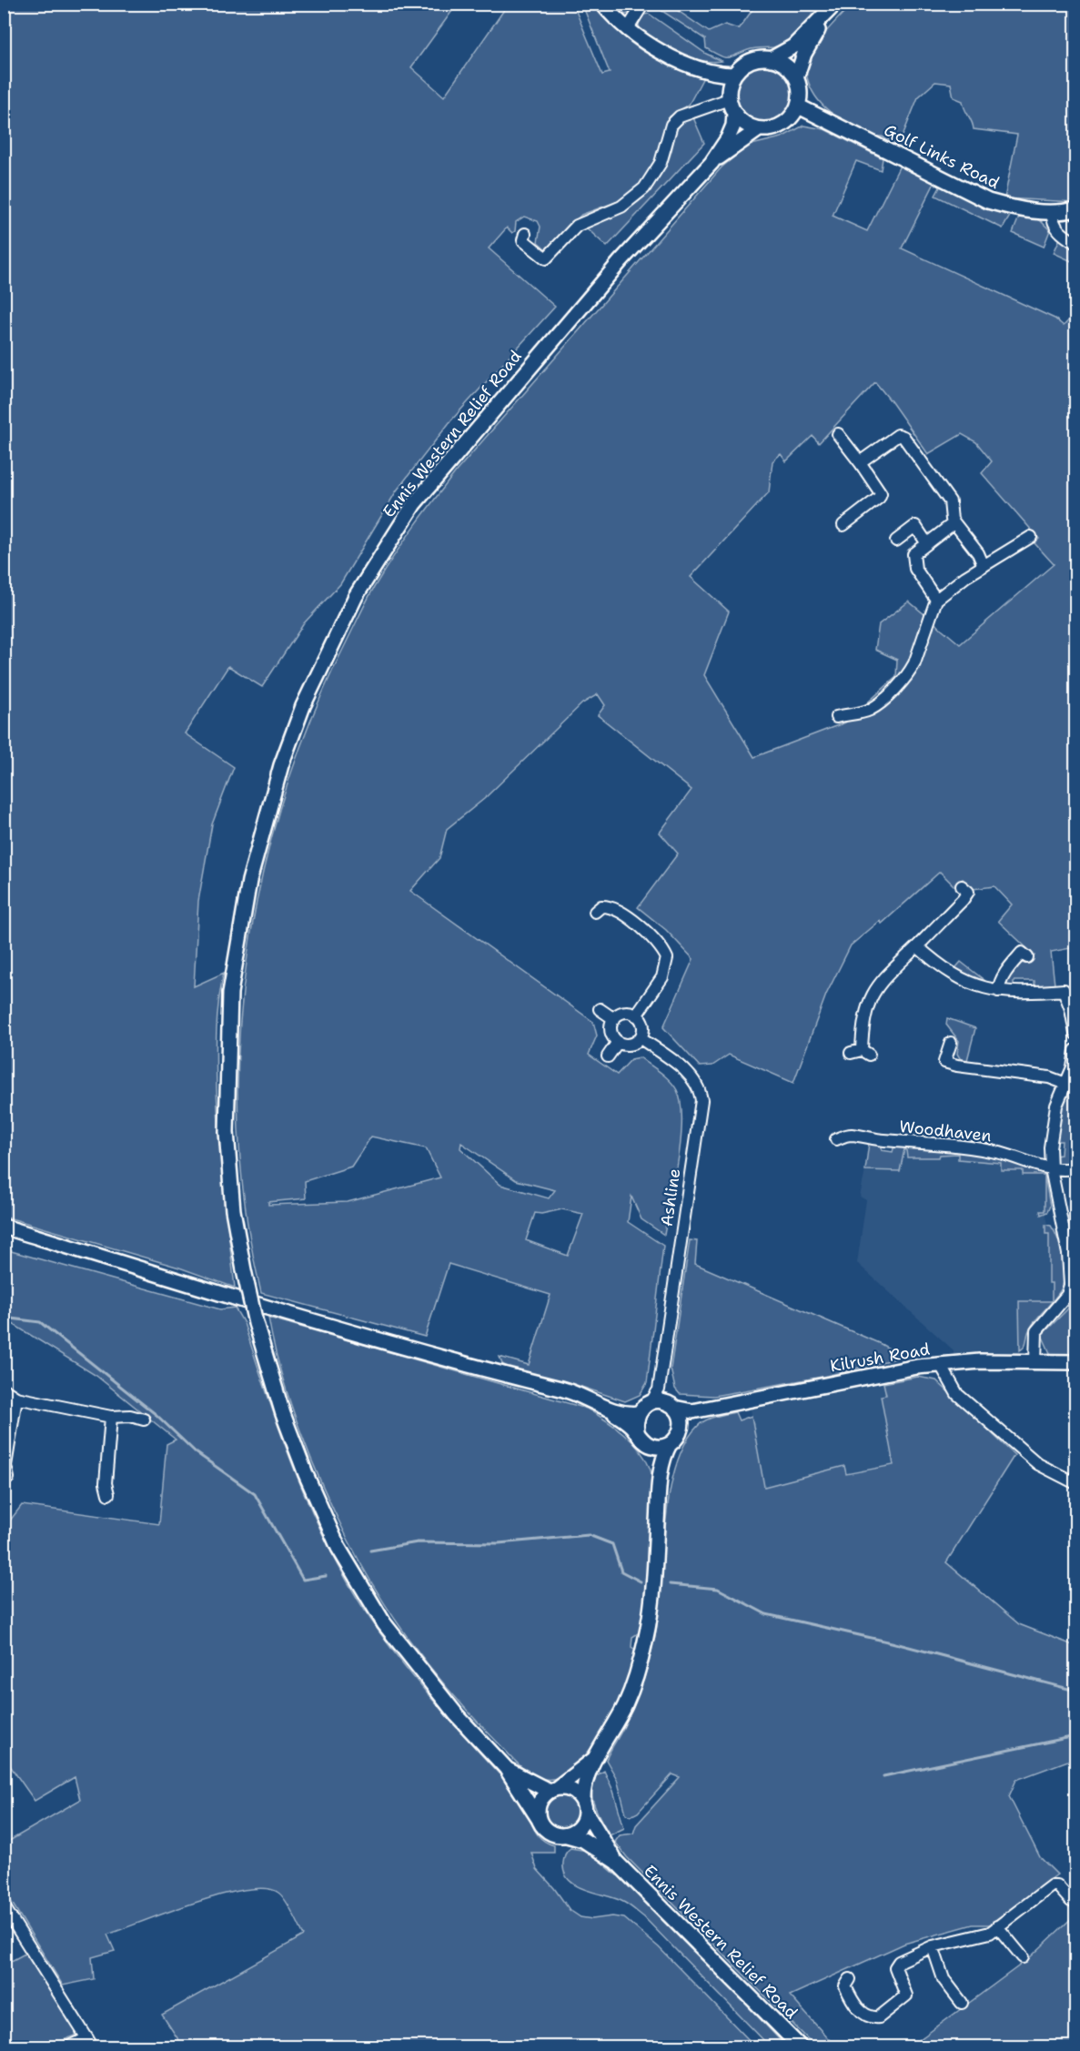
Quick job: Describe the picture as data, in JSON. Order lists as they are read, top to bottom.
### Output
{
  "streets": {
    "main road": ["Golf Links Road", "Ennis Western Relief Road", "Kilrush Road"],
    "street": ["Woodhaven", "Ashline"]
  },
  "crossings": [
    ["Golf Links Road", "Ennis Western Relief Road"],
    ["Ashline", "Kilrush Road"]
  ]
}
